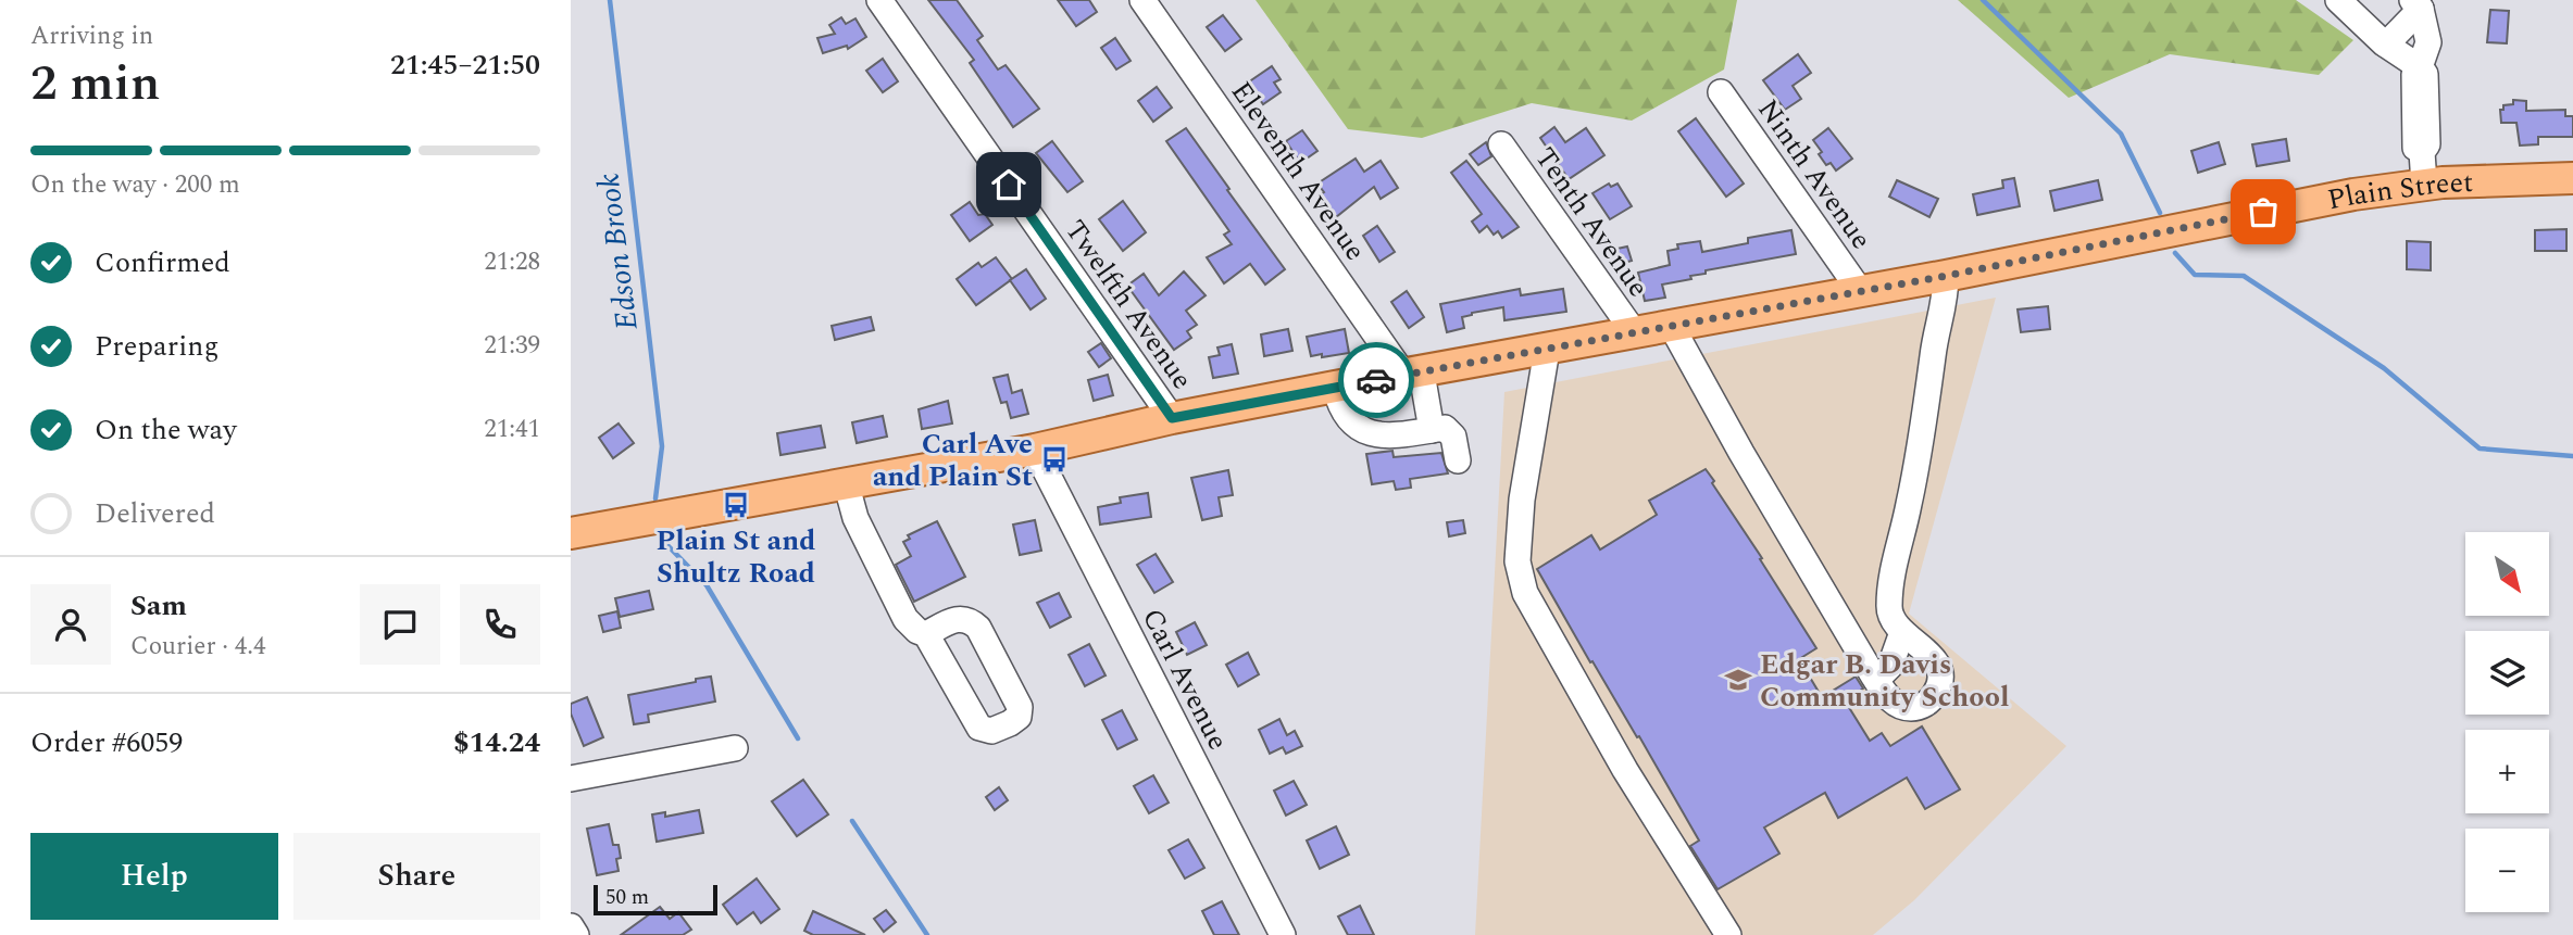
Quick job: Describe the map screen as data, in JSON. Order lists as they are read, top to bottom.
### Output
{
  "streets": {
    "main road": ["Plain Street"],
    "street": [
      "Eleventh Avenue",
      "Ninth Avenue",
      "Tenth Avenue",
      "Twelfth Avenue",
      "Carl Avenue"
    ]
  },
  "crossings": [
    ["Eleventh Avenue", "Plain Street"],
    ["Ninth Avenue", "Plain Street"],
    ["Plain Street", "Tenth Avenue"],
    ["Plain Street", "Twelfth Avenue"],
    ["Plain Street", "Carl Avenue"]
  ],
  "water": ["Edson Brook"],
  "places": {
    "bus stop": ["Carl Ave and Plain St", "Plain St and Shultz Road"],
    "school or university": ["Edgar B. Davis Community School"]
  },
  "scale_bar": "50 m",
  "north": "bottom right",
  "page": {
    "heading": ["2 min", "Arriving in", "21:45–21:50"],
    "panel": [
      "Sam",
      "Courier · 4.4",
      "Order #6059",
      "$14.24"
    ],
    "bar": "On the way · 200 m",
    "list": [
      ["Confirmed", "21:28"],
      ["Preparing", "21:39"],
      ["On the way", "21:41"],
      "Delivered"
    ],
    "map_buttons": ["+", "−"],
    "buttons": ["Help", "Share"],
    "scale": "50 m"
  }
}
